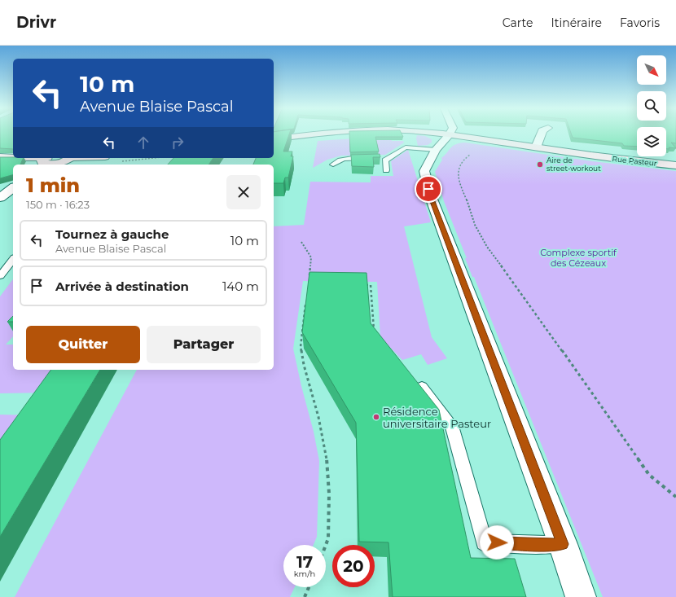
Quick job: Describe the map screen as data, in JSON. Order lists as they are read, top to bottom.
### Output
{
  "streets": {
    "main road": ["Rue Pasteur"]
  },
  "parks": ["Complexe sportif des Cézeaux"],
  "places": ["Aire de street-workout", "Résidence universitaire Pasteur"],
  "north": "bottom right",
  "page": {
    "header": "Drivr",
    "nav": ["Carte", "Itinéraire", "Favoris"],
    "turn": ["10 m", "Avenue Blaise Pascal"],
    "heading": ["1 min", "150 m · 16:23"],
    "list": [
      {
        "name": "Tournez à gauche",
        "note": "Avenue Blaise Pascal",
        "value": "10 m"
      },
      {
        "name": "Arrivée à destination",
        "value": "140 m"
      }
    ],
    "buttons": ["Quitter", "Partager"],
    "speed": "17 km/h",
    "limit": "20"
  }
}
